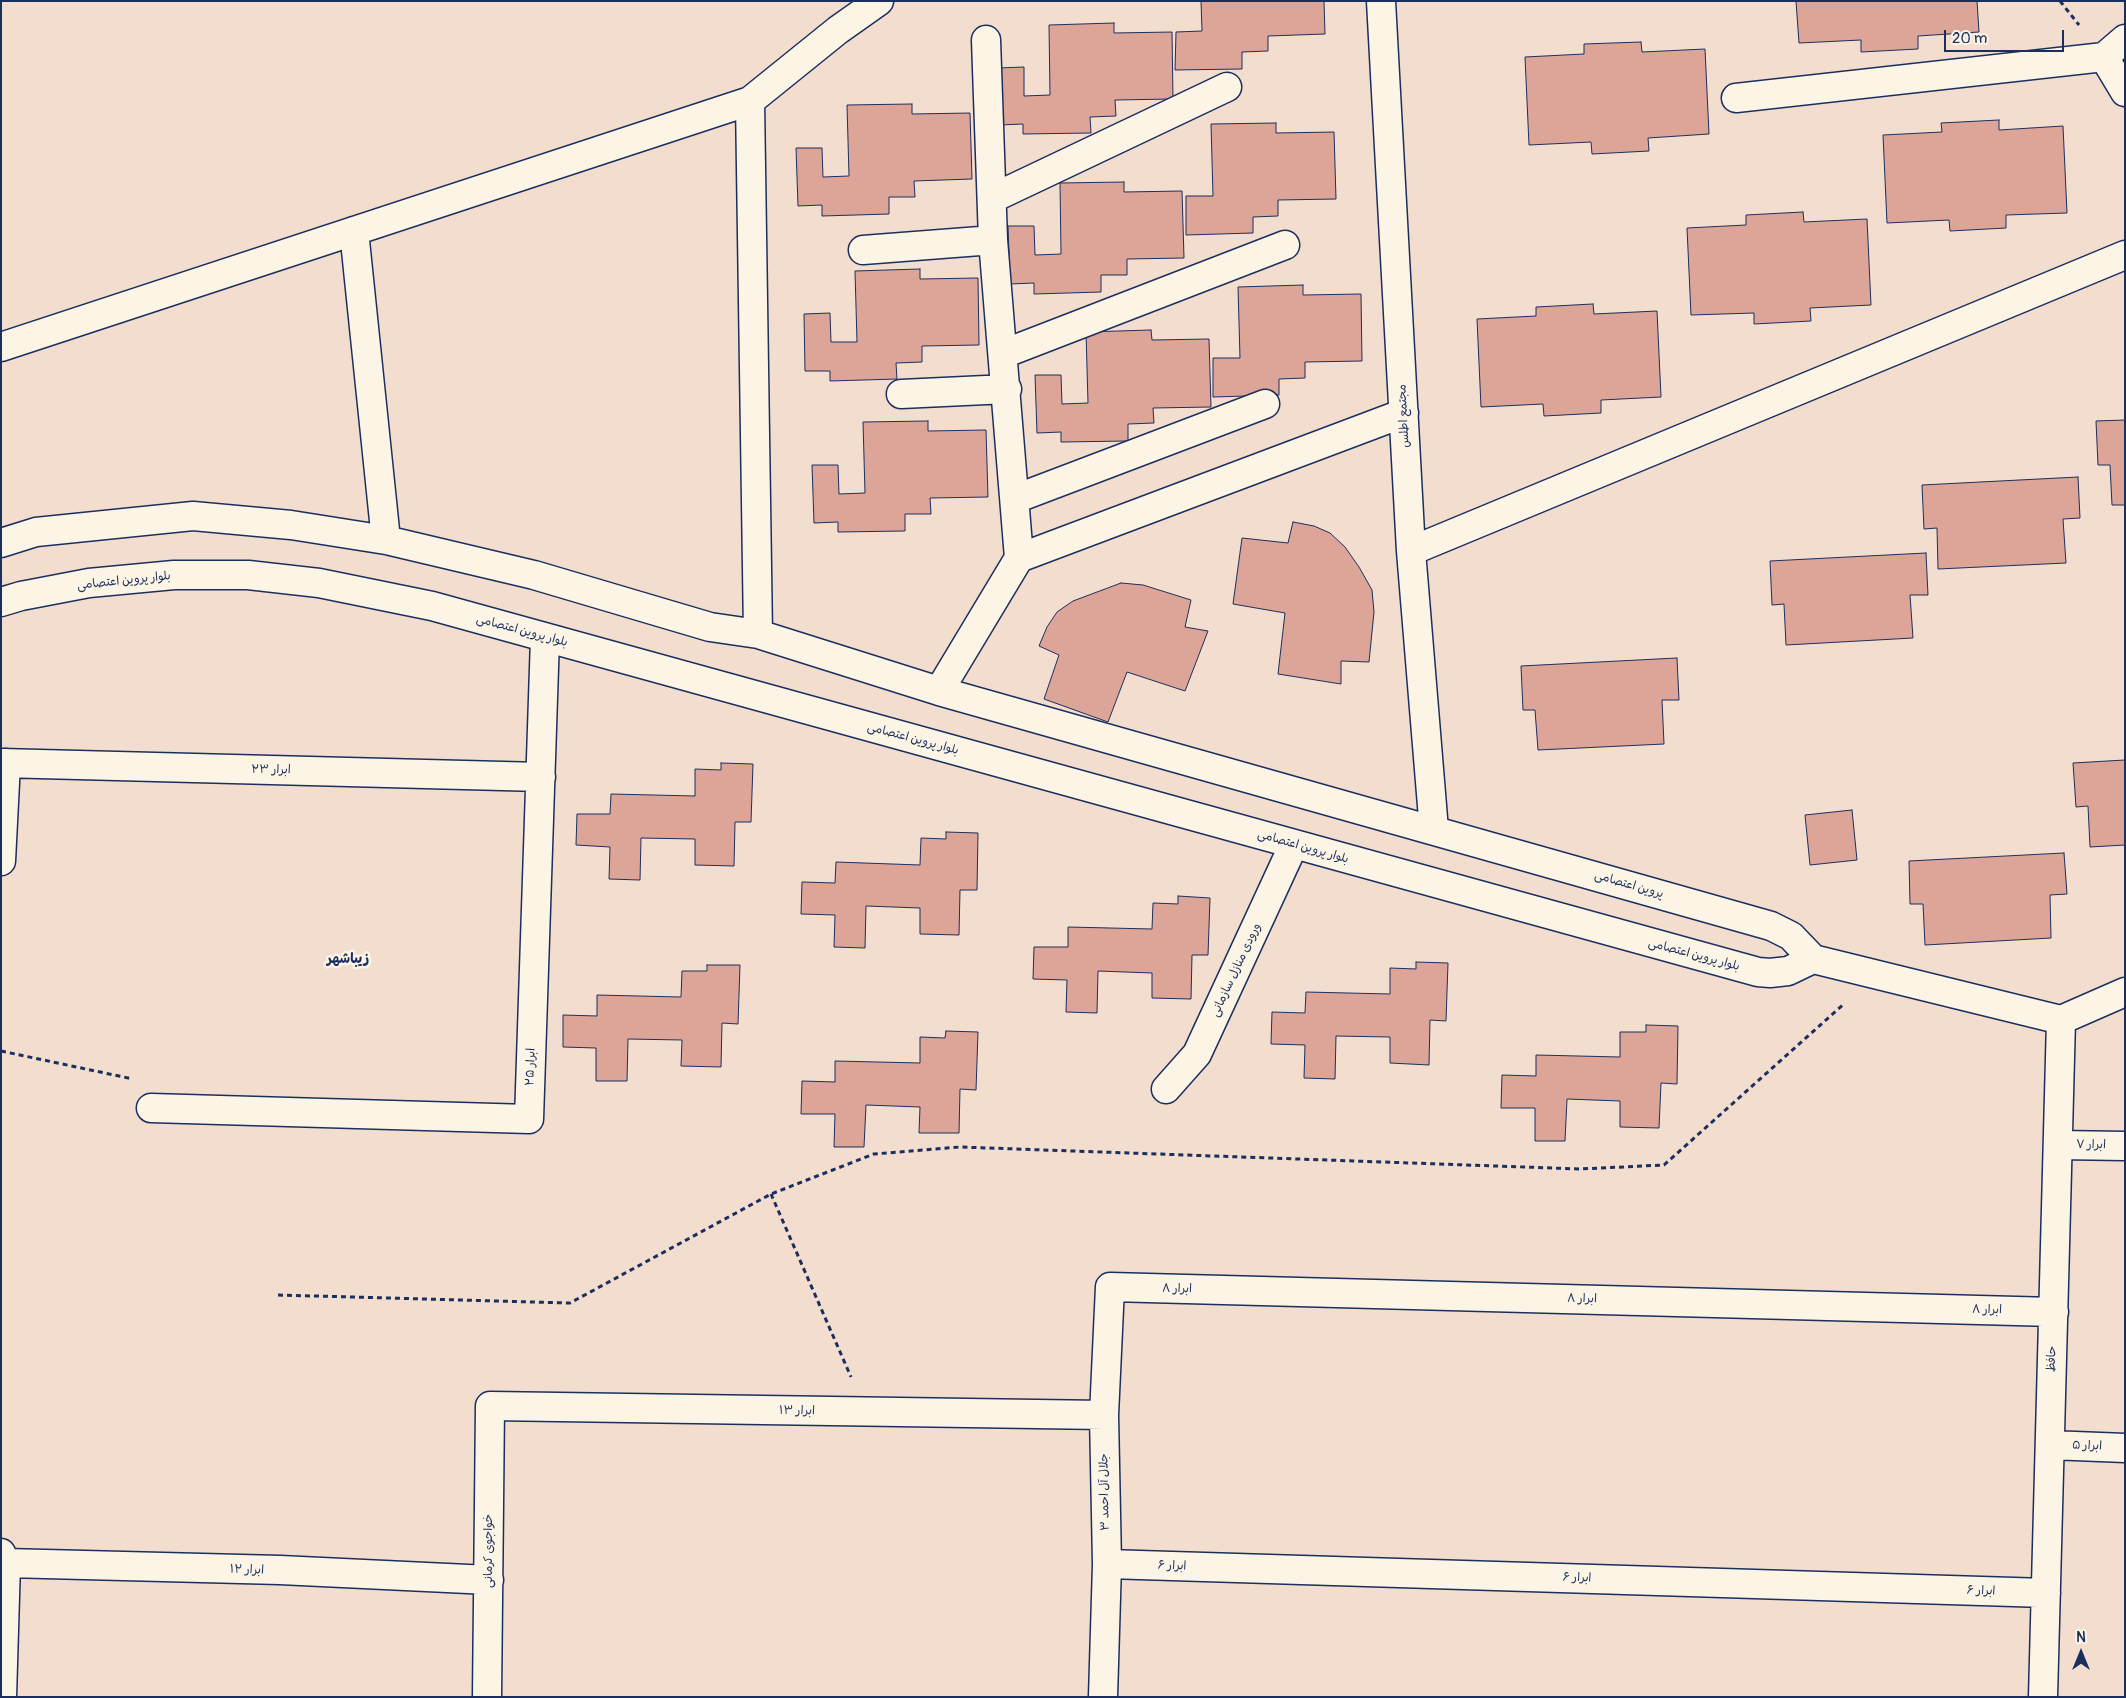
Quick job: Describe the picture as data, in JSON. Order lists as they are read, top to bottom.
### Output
{
  "streets": {
    "street": [
      "مجتمع اطلس",
      "بلوار پروین اعتصامی",
      "ابرار ۲۳",
      "پروین اعتصامی",
      "ورودی منازل سازمانی",
      "ابرار ۲۵",
      "ابرار ۷",
      "ابرار ۸",
      "حافظ",
      "ابرار ۱۳",
      "ابرار ۵",
      "جلال آل احمد ۳",
      "خواجوی کرمانی",
      "ابرار ۶",
      "ابرار ۱۲"
    ]
  },
  "crossings": [
    ["مجتمع اطلس", "پروین اعتصامی"],
    ["بلوار پروین اعتصامی", "پروین اعتصامی"],
    ["بلوار پروین اعتصامی", "ورودی منازل سازمانی"],
    ["بلوار پروین اعتصامی", "ابرار ۲۵"],
    ["ابرار ۲۳", "ابرار ۲۵"],
    ["ابرار ۷", "حافظ"],
    ["ابرار ۸", "حافظ"],
    ["ابرار ۸", "جلال آل احمد ۳"],
    ["حافظ", "ابرار ۵"],
    ["حافظ", "ابرار ۶"],
    ["ابرار ۱۳", "جلال آل احمد ۳"],
    ["ابرار ۱۳", "خواجوی کرمانی"],
    ["جلال آل احمد ۳", "ابرار ۶"],
    ["خواجوی کرمانی", "ابرار ۱۲"]
  ],
  "districts": ["زیباشهر"],
  "scale_bar": "20 m",
  "north": "top"
}
